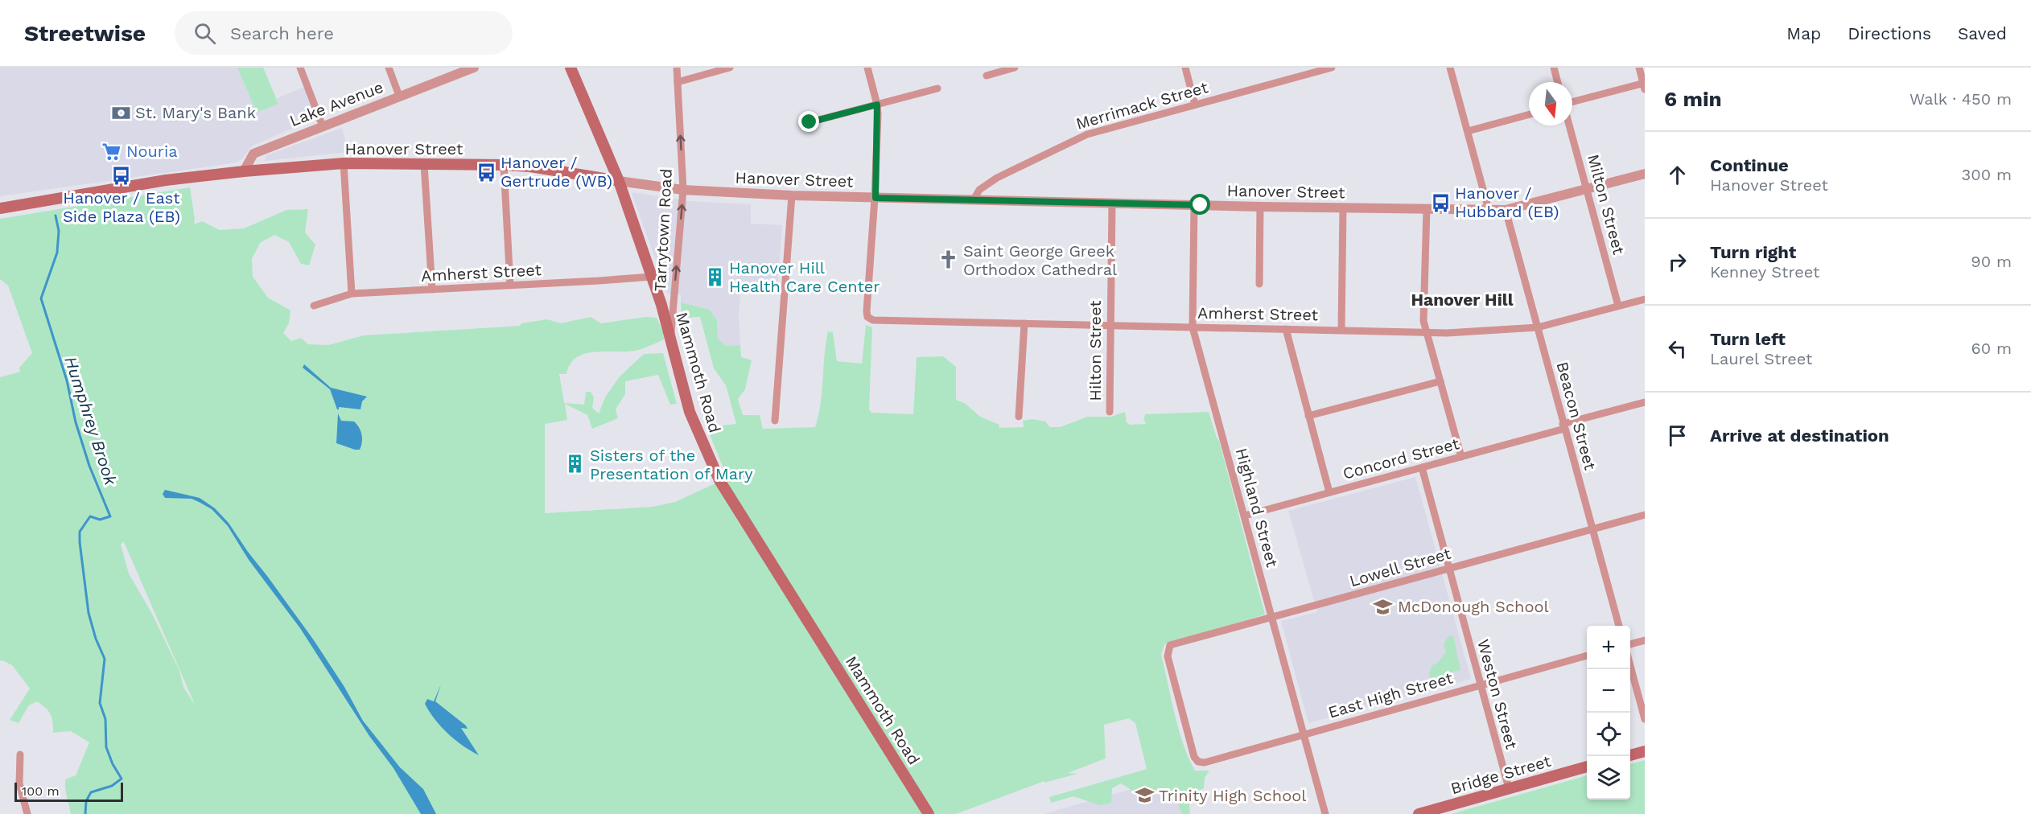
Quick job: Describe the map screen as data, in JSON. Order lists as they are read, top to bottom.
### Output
{
  "streets": {
    "main road": ["Hanover Street", "Mammoth Road", "Bridge Street"],
    "street": [
      "Lake Avenue",
      "Merrimack Street",
      "Milton Street",
      "Tarrytown Road",
      "Amherst Street",
      "Hilton Street",
      "Beacon Street",
      "Concord Street",
      "Highland Street",
      "Lowell Street",
      "Weston Street",
      "East High Street"
    ]
  },
  "crossings": [
    ["Lake Avenue", "Hanover Street"],
    ["Merrimack Street", "Hanover Street"],
    ["Hanover Street", "Milton Street"],
    ["Hanover Street", "Tarrytown Road"],
    ["Hanover Street", "Amherst Street"],
    ["Hanover Street", "Hilton Street"],
    ["Hanover Street", "Mammoth Road"],
    ["Hanover Street", "Beacon Street"],
    ["Hanover Street", "Highland Street"],
    ["Milton Street", "Amherst Street"],
    ["Tarrytown Road", "Mammoth Road"],
    ["Amherst Street", "Hilton Street"],
    ["Amherst Street", "Mammoth Road"],
    ["Amherst Street", "Beacon Street"],
    ["Amherst Street", "Highland Street"],
    ["Beacon Street", "Concord Street"],
    ["Beacon Street", "Lowell Street"],
    ["Concord Street", "Highland Street"],
    ["Concord Street", "Weston Street"],
    ["Highland Street", "Lowell Street"],
    ["Highland Street", "East High Street"],
    ["Lowell Street", "Weston Street"],
    ["Lowell Street", "East High Street"],
    ["Weston Street", "East High Street"],
    ["Weston Street", "Bridge Street"]
  ],
  "one_way": ["Tarrytown Road"],
  "districts": ["Hanover Hill"],
  "water": ["Humphrey Brook"],
  "places": {
    "bank": ["St. Mary's Bank"],
    "supermarket": ["Nouria"],
    "bus stop": ["Hanover / Gertrude (WB)", "Hanover / East Side Plaza (EB)", "Hanover / Hubbard (EB)"],
    "church": ["Saint George Greek Orthodox Cathedral"],
    "building": ["Hanover Hill Health Care Center", "Sisters of the Presentation of Mary"],
    "school or university": ["McDonough School", "Trinity High School"]
  },
  "scale_bar": "100 m",
  "north": "bottom",
  "page": {
    "header": "Streetwise",
    "search": "Search here",
    "nav": ["Map", "Directions", "Saved"],
    "heading": ["6 min", "Walk · 450 m"],
    "list": [
      ["Continue", "Hanover Street", "300 m"],
      ["Turn right", "Kenney Street", "90 m"],
      ["Turn left", "Laurel Street", "60 m"],
      "Arrive at destination"
    ],
    "map_buttons": ["+", "−"],
    "scale": "100 m"
  }
}
